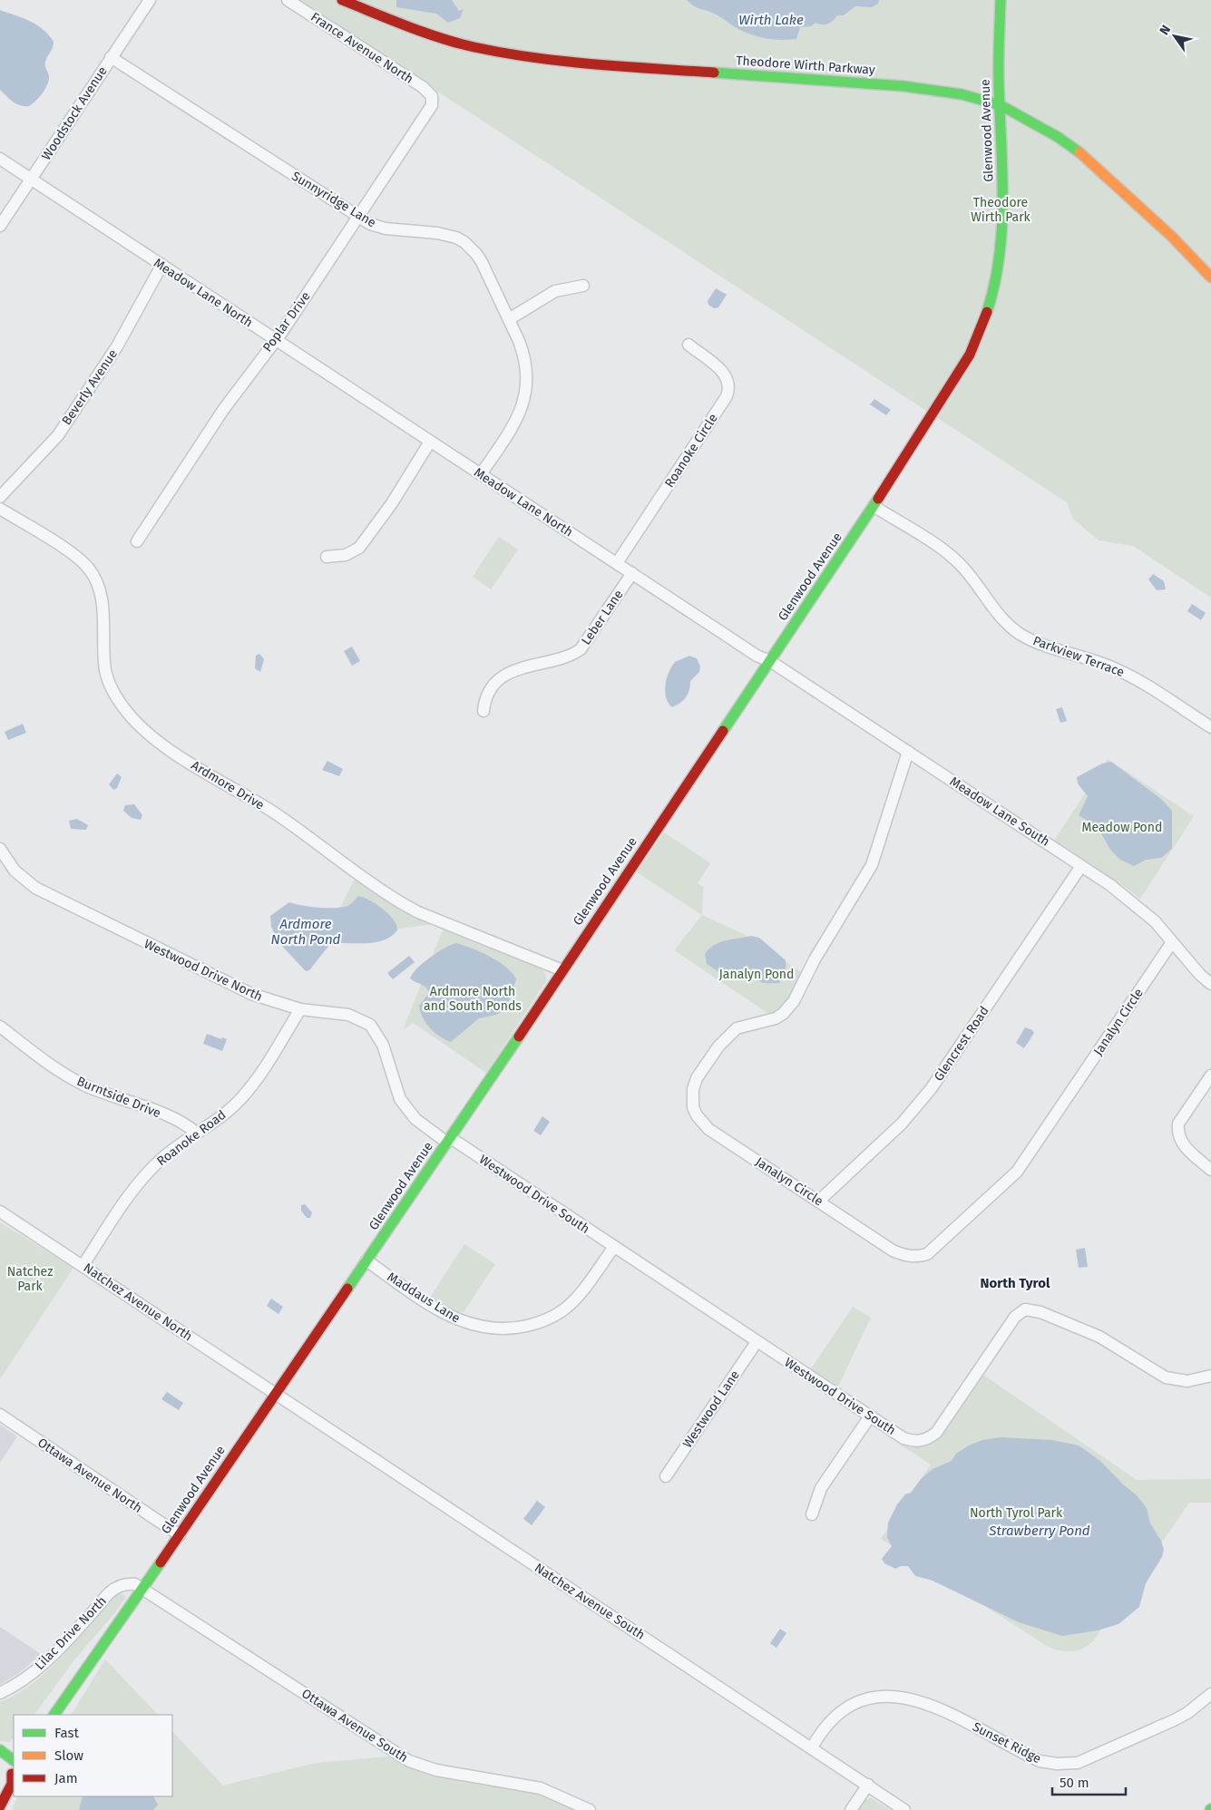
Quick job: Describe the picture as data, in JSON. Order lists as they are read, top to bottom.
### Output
{
  "streets": {
    "main road": ["Theodore Wirth Parkway", "Glenwood Avenue"],
    "street": [
      "France Avenue North",
      "Woodstock Avenue",
      "Sunnyridge Lane",
      "Meadow Lane North",
      "Poplar Drive",
      "Beverly Avenue",
      "Roanoke Circle",
      "Leber Lane",
      "Parkview Terrace",
      "Ardmore Drive",
      "Meadow Lane South",
      "Westwood Drive North",
      "Janalyn Circle",
      "Glencrest Road",
      "Burntside Drive",
      "Roanoke Road",
      "Westwood Drive South",
      "Maddaus Lane",
      "Natchez Avenue North",
      "Westwood Lane",
      "Ottawa Avenue North",
      "Natchez Avenue South",
      "Lilac Drive North",
      "Ottawa Avenue South",
      "Sunset Ridge"
    ]
  },
  "crossings": [
    ["France Avenue North", "Poplar Drive"],
    ["Theodore Wirth Parkway", "Glenwood Avenue"],
    ["Woodstock Avenue", "Sunnyridge Lane"],
    ["Woodstock Avenue", "Meadow Lane North"],
    ["Glenwood Avenue", "Parkview Terrace"],
    ["Glenwood Avenue", "Ardmore Drive"],
    ["Glenwood Avenue", "Meadow Lane South"],
    ["Glenwood Avenue", "Westwood Drive North"],
    ["Glenwood Avenue", "Westwood Drive South"],
    ["Glenwood Avenue", "Maddaus Lane"],
    ["Glenwood Avenue", "Natchez Avenue North"],
    ["Glenwood Avenue", "Ottawa Avenue North"],
    ["Glenwood Avenue", "Natchez Avenue South"],
    ["Glenwood Avenue", "Lilac Drive North"],
    ["Glenwood Avenue", "Ottawa Avenue South"],
    ["Sunnyridge Lane", "Meadow Lane North"],
    ["Sunnyridge Lane", "Poplar Drive"],
    ["Meadow Lane North", "Poplar Drive"],
    ["Meadow Lane North", "Beverly Avenue"],
    ["Meadow Lane North", "Roanoke Circle"],
    ["Meadow Lane North", "Leber Lane"],
    ["Meadow Lane South", "Janalyn Circle"],
    ["Meadow Lane South", "Glencrest Road"],
    ["Westwood Drive North", "Roanoke Road"],
    ["Westwood Drive North", "Westwood Drive South"],
    ["Janalyn Circle", "Glencrest Road"],
    ["Burntside Drive", "Roanoke Road"],
    ["Roanoke Road", "Natchez Avenue North"],
    ["Westwood Drive South", "Maddaus Lane"],
    ["Westwood Drive South", "Westwood Lane"],
    ["Natchez Avenue North", "Natchez Avenue South"],
    ["Natchez Avenue South", "Sunset Ridge"],
    ["Lilac Drive North", "Ottawa Avenue South"]
  ],
  "districts": ["North Tyrol"],
  "water": ["Wirth Lake", "Ardmore North Pond", "Strawberry Pond"],
  "parks": [
    "Theodore Wirth Park",
    "Meadow Pond",
    "Janalyn Pond",
    "Ardmore North and South Ponds",
    "Natchez Park",
    "North Tyrol Park"
  ],
  "legend": ["Fast", "Slow", "Jam"],
  "scale_bar": "50 m",
  "north": "top left"
}
